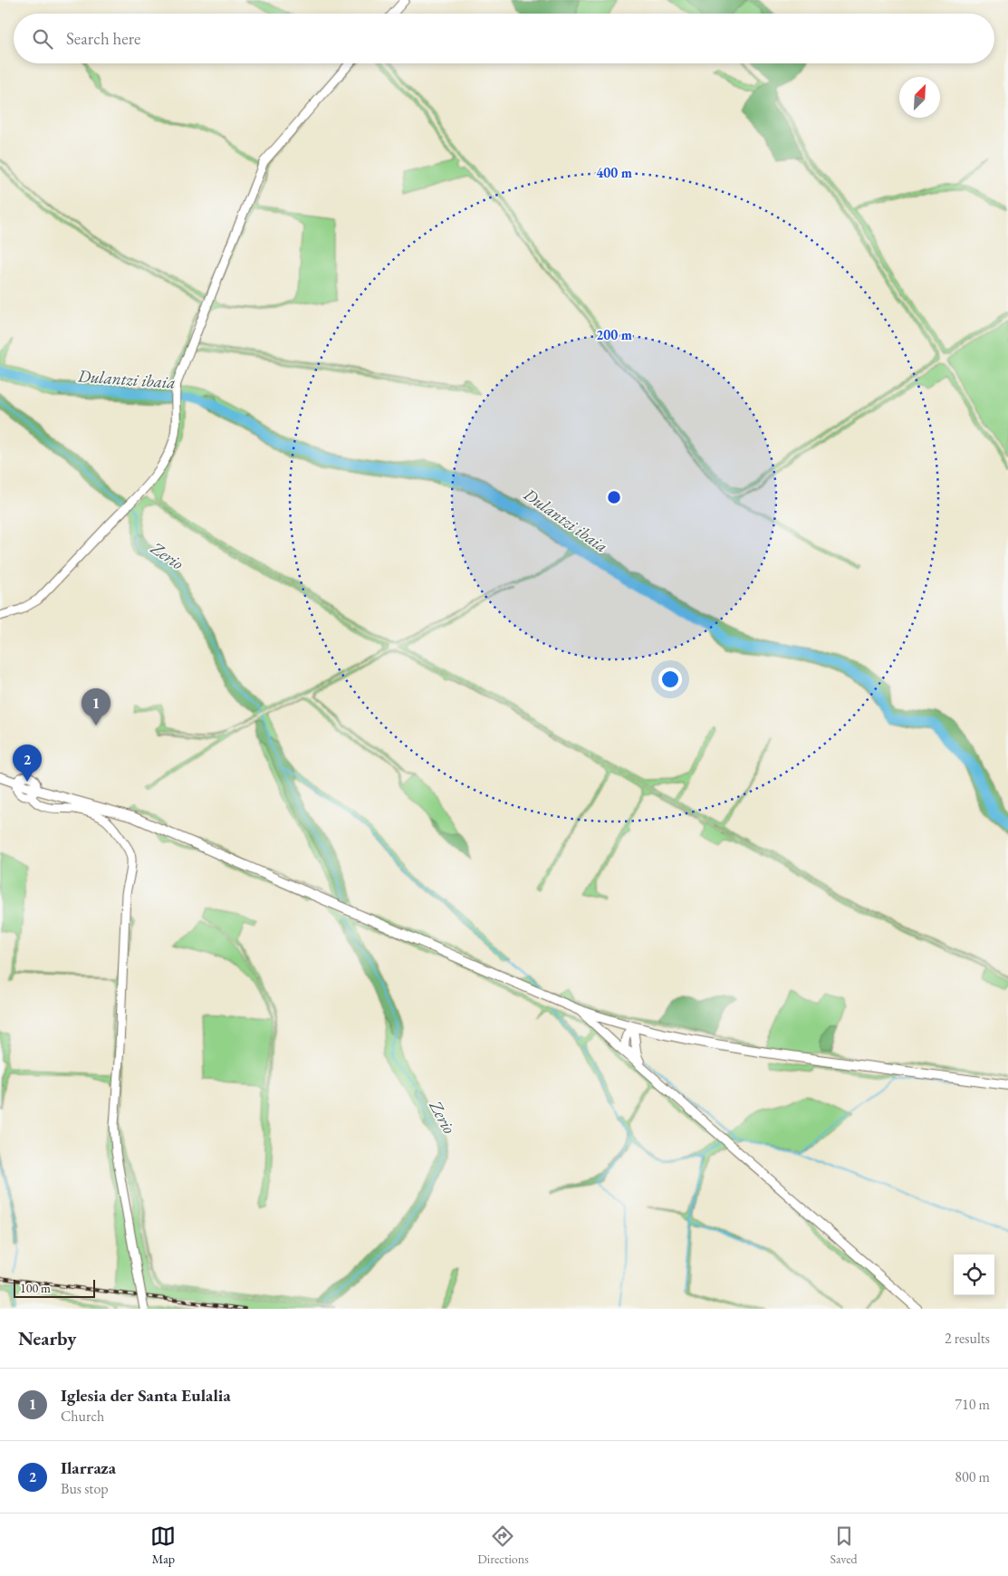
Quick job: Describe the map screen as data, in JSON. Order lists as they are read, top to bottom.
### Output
{
  "water": ["Dulantzi ibaia", "Zerio"],
  "scale_bar": "100 m",
  "north": "top right",
  "page": {
    "search": "Search here",
    "pins": ["1", "2"],
    "scale": "100 m",
    "heading": ["Nearby", "2 results"],
    "list": [
      {
        "mark": "1",
        "name": "Iglesia der Santa Eulalia",
        "note": "Church",
        "value": "710 m"
      },
      {
        "mark": "2",
        "name": "Ilarraza",
        "note": "Bus stop",
        "value": "800 m"
      }
    ],
    "nav": ["Map", "Directions", "Saved"]
  },
  "rings": ["400 m", "200 m"]
}
